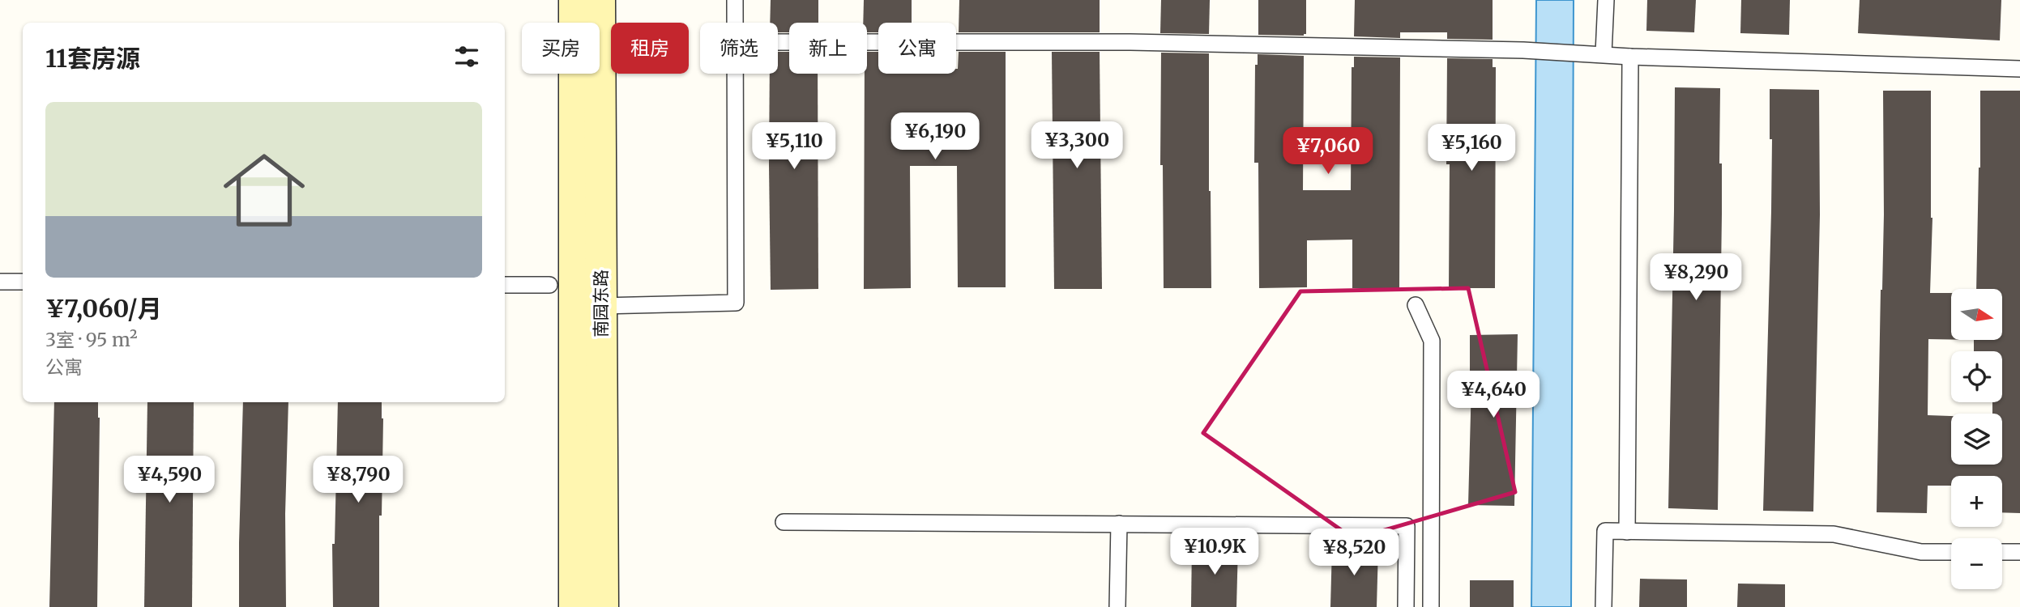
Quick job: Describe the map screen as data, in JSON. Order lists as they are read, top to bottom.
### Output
{
  "streets": {
    "main road": ["南园东路"]
  },
  "north": "right",
  "page": {
    "chip": [
      "买房",
      "租房",
      "筛选",
      "新上",
      "公寓"
    ],
    "heading": "11套房源",
    "list": [
      {
        "name": "¥7,060/月",
        "note": "3室 · 95 m² · 公寓"
      }
    ],
    "price": [
      "¥6,190",
      "¥3,300",
      "¥5,110",
      "¥5,160",
      "¥7,060",
      "¥8,290",
      "¥4,640",
      "¥4,590",
      "¥8,790",
      "¥10.9K",
      "¥8,520"
    ],
    "map_buttons": ["+", "−"]
  }
}
